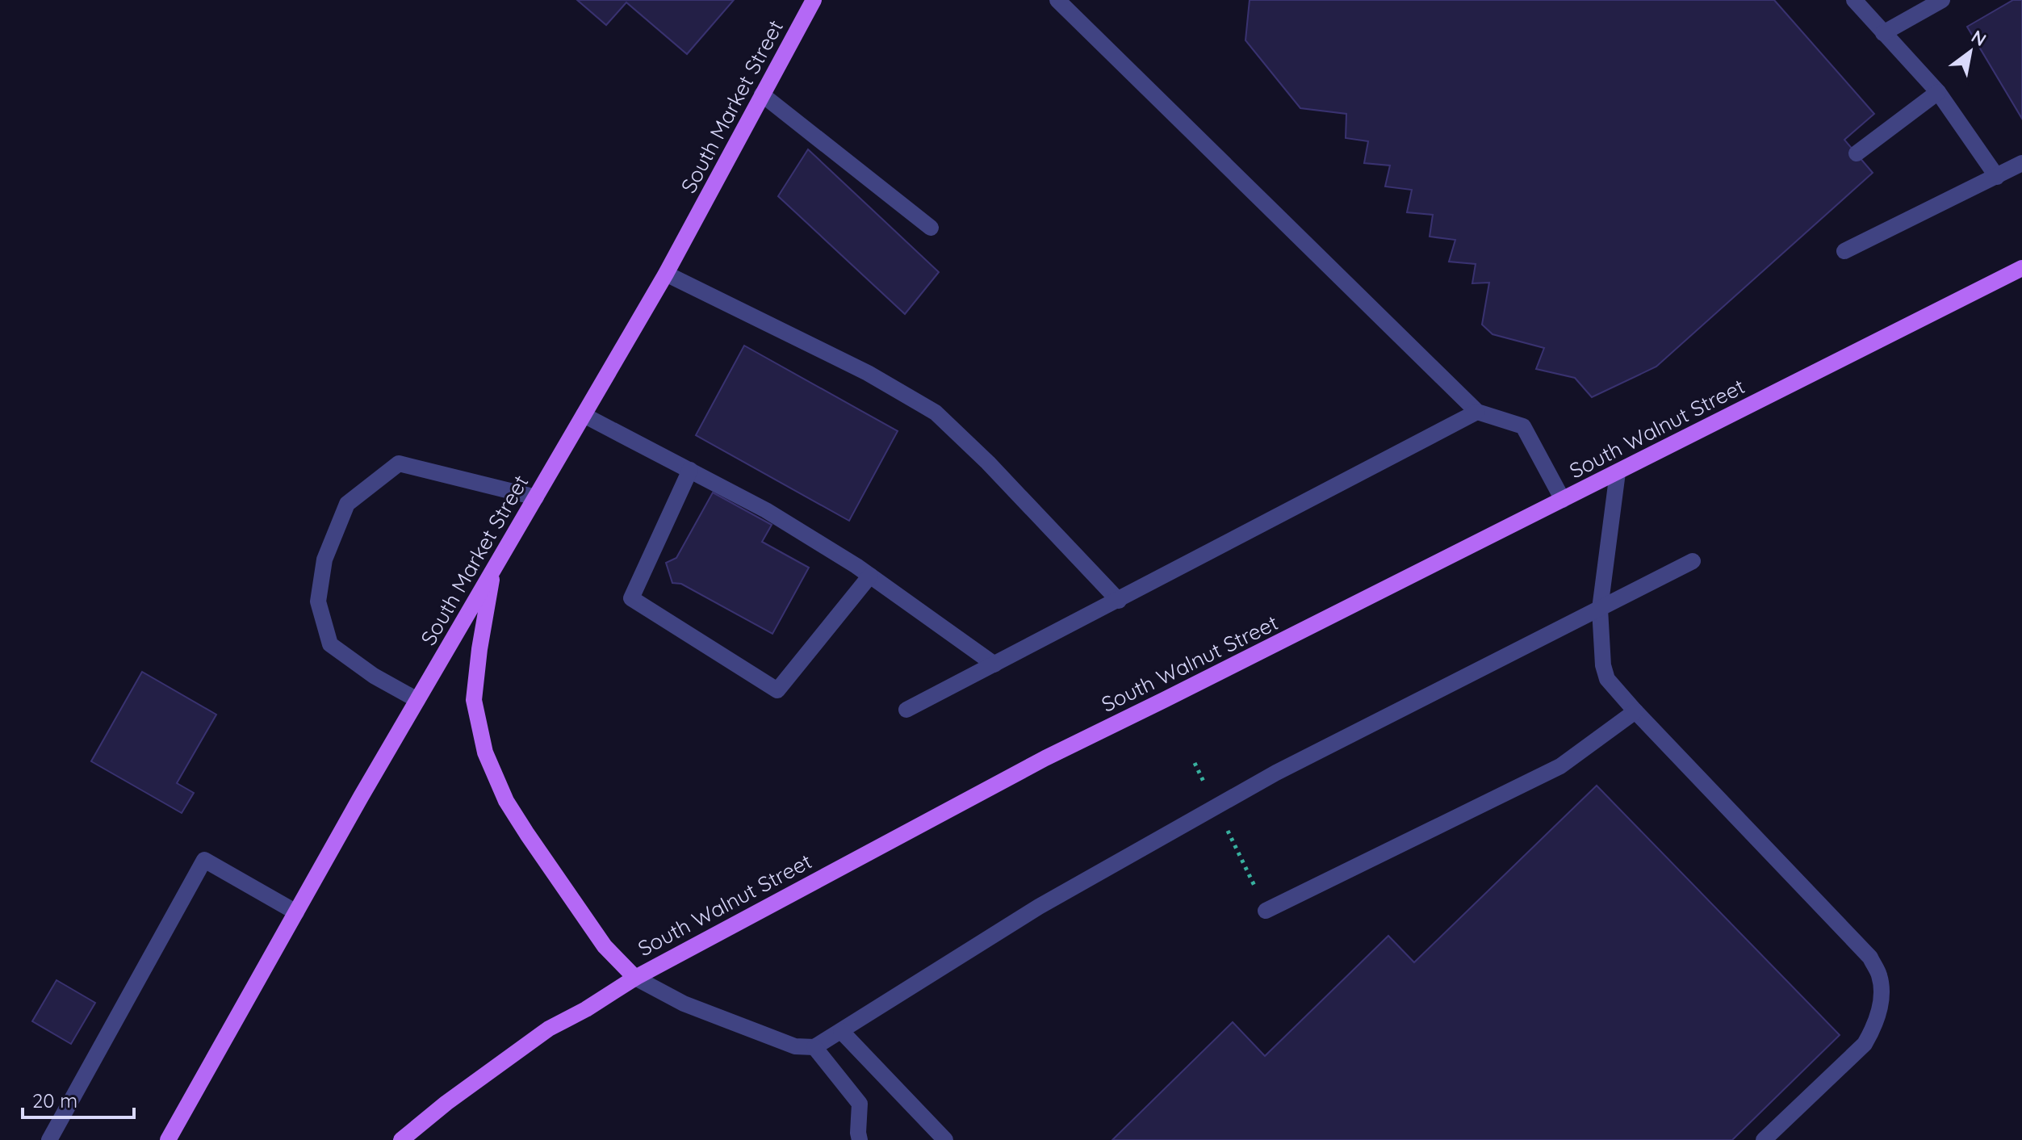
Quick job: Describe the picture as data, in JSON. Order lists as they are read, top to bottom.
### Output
{
  "streets": {
    "main road": ["South Market Street", "South Walnut Street"]
  },
  "scale_bar": "20 m",
  "north": "top right"
}
